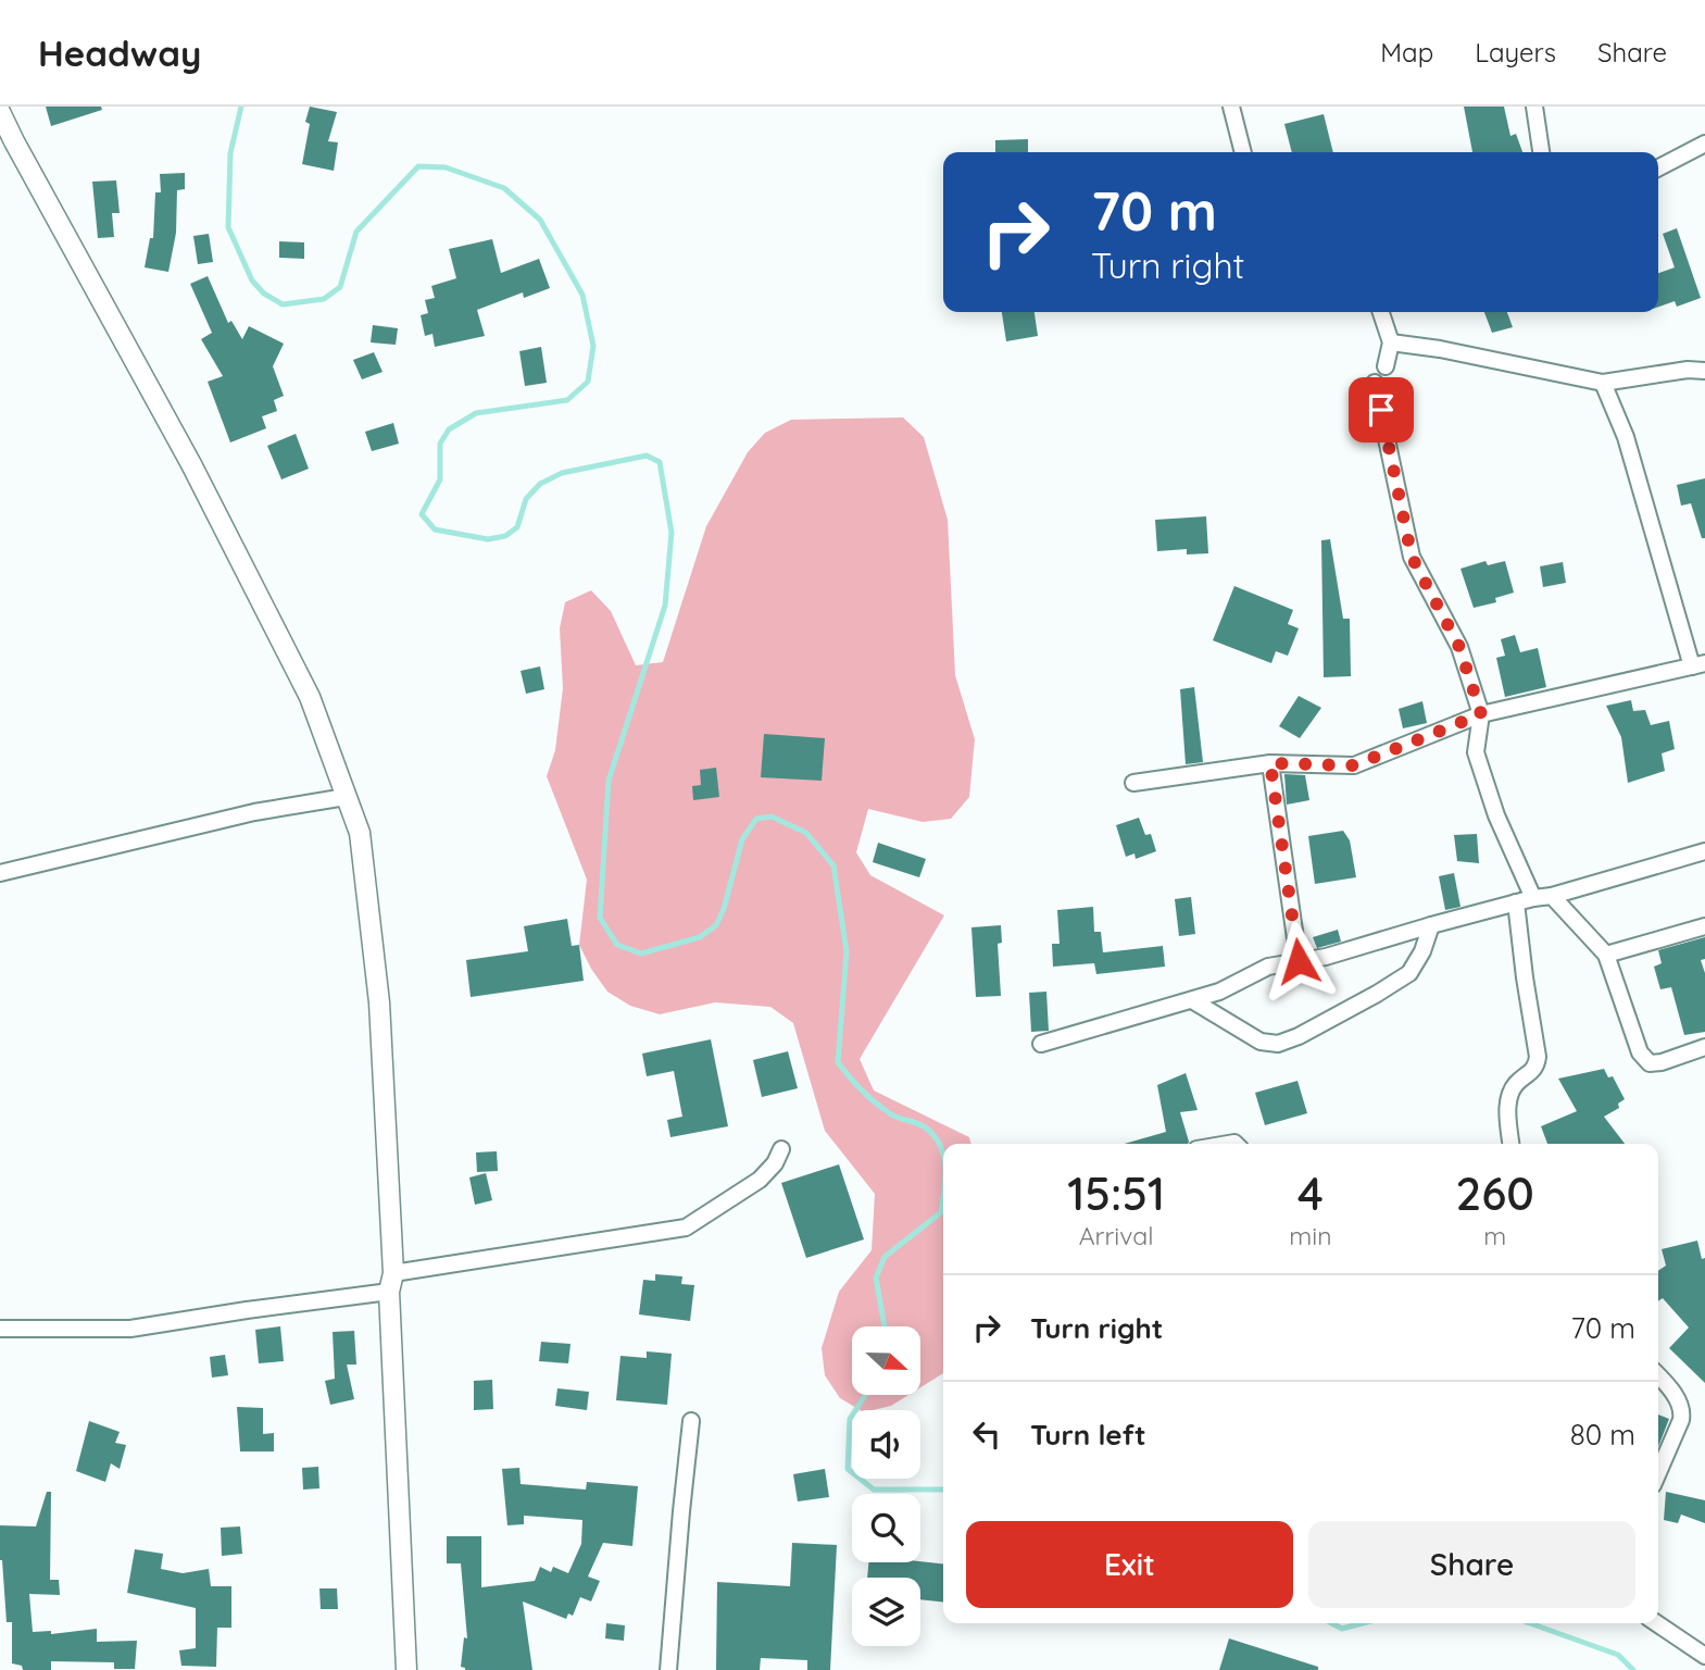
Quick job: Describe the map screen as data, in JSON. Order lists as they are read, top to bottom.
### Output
{
  "north": "right",
  "page": {
    "header": "Headway",
    "nav": ["Map", "Layers", "Share"],
    "turn": ["70 m", "Turn right"],
    "eta": [
      "15:51",
      "Arrival",
      "4",
      "min",
      "260",
      "m"
    ],
    "list": [
      {
        "name": "Turn right",
        "value": "70 m"
      },
      {
        "name": "Turn left",
        "value": "80 m"
      }
    ],
    "buttons": ["Exit", "Share"]
  }
}
